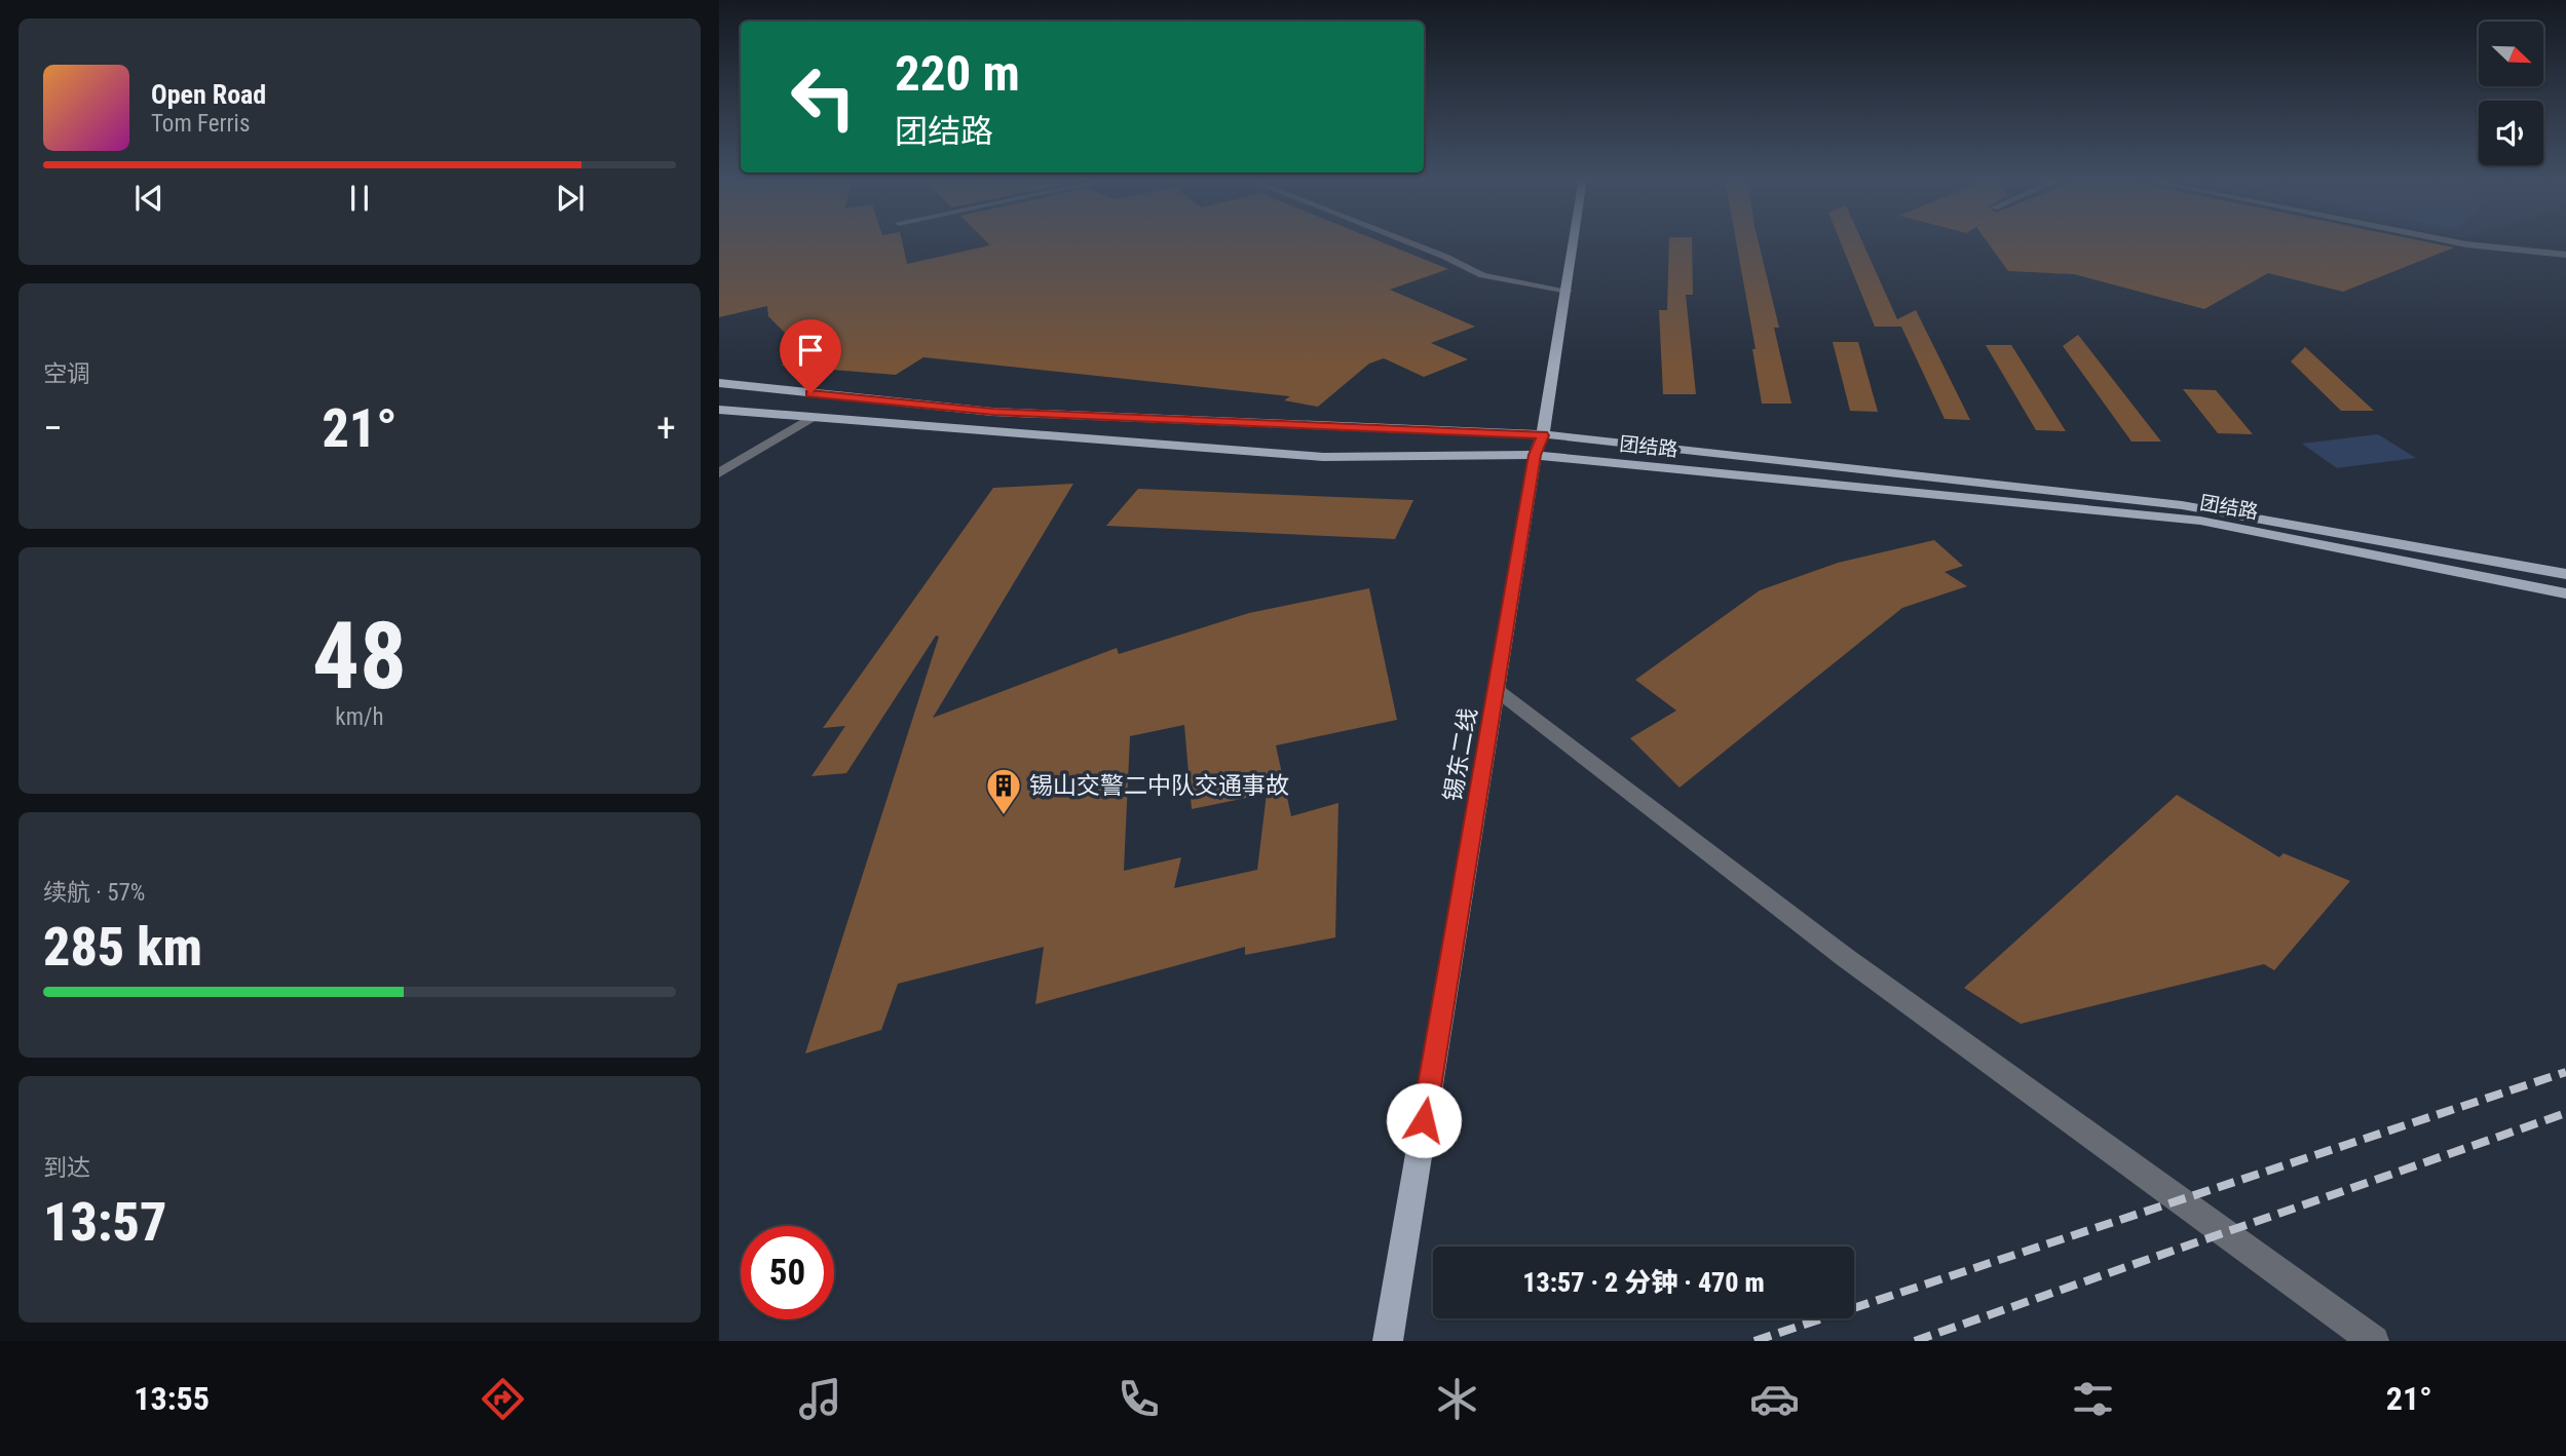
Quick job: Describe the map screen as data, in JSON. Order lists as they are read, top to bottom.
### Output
{
  "streets": {
    "main road": ["团结路", "锡东二线"]
  },
  "crossings": [
    ["团结路", "锡东二线"]
  ],
  "places": {
    "building": ["锡山交警二中队交通事故"]
  },
  "north": "bottom right",
  "page": {
    "turn": ["220 m", "团结路"],
    "song": ["Open Road", "Tom Ferris"],
    "tile": [
      "空调",
      ["48", "km/h"],
      ["续航 · 57%", "285 km"],
      ["到达", "13:57"]
    ],
    "heat": ["−", "21°", "+"],
    "limit": "50",
    "trip": "13:57 · 2 分钟 · 470 m",
    "tabs": ["13:55", "21°"]
  }
}
